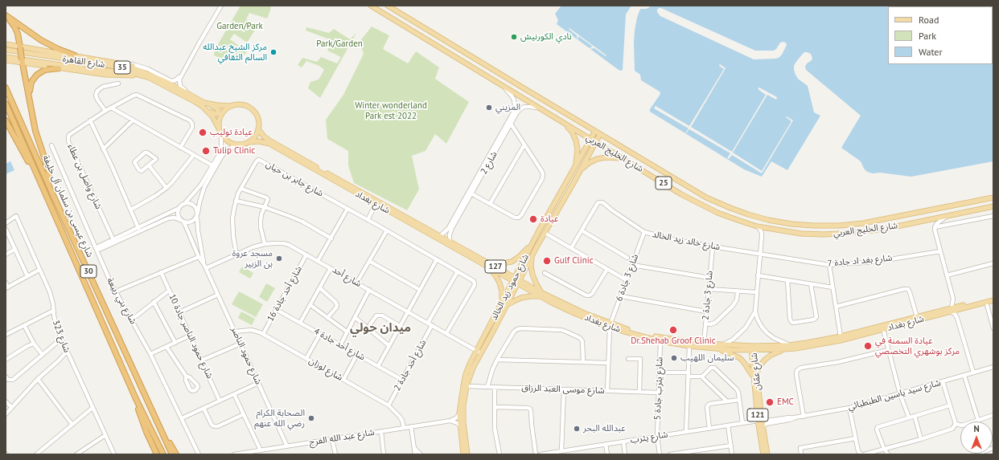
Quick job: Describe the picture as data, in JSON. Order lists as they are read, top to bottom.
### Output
{
  "streets": {
    "highway": ["شارع عيسى بن سلمان آل خليفة", "30"],
    "main road": [
      "شارع القاهرة",
      "35",
      "شارع الخليج العربي",
      "25",
      "شارع بغداد",
      "127",
      "شارع حمود زيد الخالد",
      "شارع عمّان",
      "121"
    ],
    "street": [
      "شارع 2",
      "شارع واصل بن عطاء",
      "شارع جابر بن حيان",
      "شارع خالد زيد الخالد",
      "شارع بغد اد جادة 7",
      "شارع أحد",
      "شارع 3 جادة 6",
      "شارع أحد جادة 16",
      "شارع 3 جادة 2",
      "شارع بني ربيعة",
      "شارع 323",
      "شارع حمود الناصر جادة 10",
      "شارع أحد جادة 4",
      "شارع حمود الناصر",
      "شارع أحد جادة 2",
      "شارع لوزان",
      "شارع يثرب جادة 5",
      "شارع موسى العبد الرزاق",
      "شارع سيد ياسين الطبطبائي",
      "شارع عبد الله الفرج",
      "شارع يثرب"
    ]
  },
  "crossings": [
    ["شارع القاهرة", "35"],
    ["شارع القاهرة", "شارع بغداد"],
    ["شارع القاهرة", "شارع حمود الناصر"],
    ["35", "شارع بغداد"],
    ["35", "شارع حمود الناصر"],
    ["شارع الخليج العربي", "شارع 2"],
    ["شارع الخليج العربي", "شارع حمود زيد الخالد"],
    ["شارع 2", "شارع بغداد"],
    ["شارع جابر بن حيان", "شارع أحد"],
    ["شارع بغداد", "شارع 3 جادة 6"],
    ["شارع بغداد", "شارع حمود زيد الخالد"],
    ["شارع بغداد", "شارع 3 جادة 2"],
    ["شارع بغداد", "شارع حمود الناصر"],
    ["شارع بغداد", "شارع عمّان"],
    ["شارع بغداد", "شارع يثرب جادة 5"],
    ["شارع خالد زيد الخالد", "شارع بغد اد جادة 7"],
    ["شارع خالد زيد الخالد", "شارع 3 جادة 6"],
    ["شارع خالد زيد الخالد", "شارع 3 جادة 2"],
    ["شارع أحد", "شارع حمود زيد الخالد"],
    ["شارع أحد", "شارع أحد جادة 16"],
    ["شارع أحد", "شارع حمود الناصر"],
    ["شارع أحد", "شارع أحد جادة 2"],
    ["شارع 3 جادة 6", "شارع موسى العبد الرزاق"],
    ["شارع حمود زيد الخالد", "شارع موسى العبد الرزاق"],
    ["شارع حمود زيد الخالد", "شارع عبد الله الفرج"],
    ["شارع أحد جادة 16", "شارع أحد جادة 4"],
    ["شارع أحد جادة 16", "شارع لوزان"],
    ["شارع أحد جادة 4", "شارع أحد جادة 2"],
    ["شارع حمود الناصر", "شارع لوزان"],
    ["شارع حمود الناصر", "شارع عبد الله الفرج"],
    ["شارع أحد جادة 2", "شارع لوزان"],
    ["شارع لوزان", "شارع عبد الله الفرج"],
    ["شارع عمّان", "شارع سيد ياسين الطبطبائي"],
    ["شارع عمّان", "شارع يثرب"],
    ["شارع يثرب جادة 5", "شارع موسى العبد الرزاق"],
    ["شارع يثرب جادة 5", "شارع يثرب"],
    ["شارع سيد ياسين الطبطبائي", "شارع يثرب"]
  ],
  "districts": ["ميدان حولي"],
  "parks": ["Garden/Park", "Park/Garden", "Winter wonderland Park est 2022"],
  "places": [
    "نادي الكورنيش",
    "مركز الشيخ عبدالله السالم الثقافي",
    "المزيني",
    "عيادة توليب",
    "Tulip Clinic",
    "عيادة",
    "مسجد عروة بن الزبير",
    "Gulf Clinic",
    "Dr.Shehab Groof Clinic",
    "عيادة السمنة في مركز بوشهري التخصصي",
    "سليمان اللهيب",
    "EMC",
    "الصحابة الكرام رضي الله عنهم",
    "عبدالله البحر"
  ],
  "legend": ["Road", "Park", "Water"],
  "north": "top"
}
